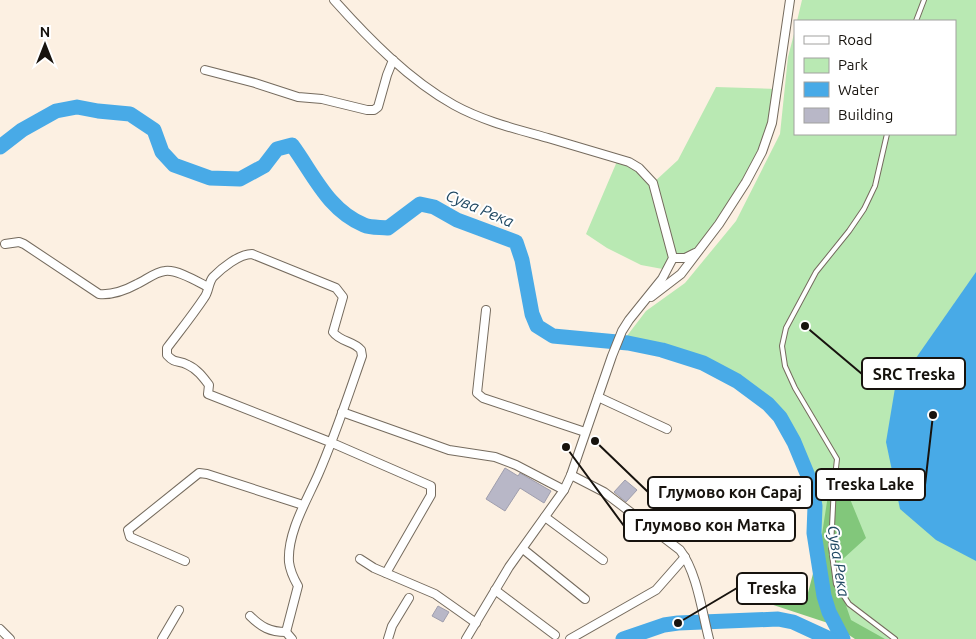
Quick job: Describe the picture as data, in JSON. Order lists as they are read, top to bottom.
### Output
{
  "water": ["Сува Река"],
  "places": [
    "SRC Treska",
    "Treska Lake",
    "Глумово кон Сарај",
    "Глумово кон Матка",
    "Treska"
  ],
  "legend": [
    "Road",
    "Park",
    "Water",
    "Building"
  ],
  "north": "top"
}
